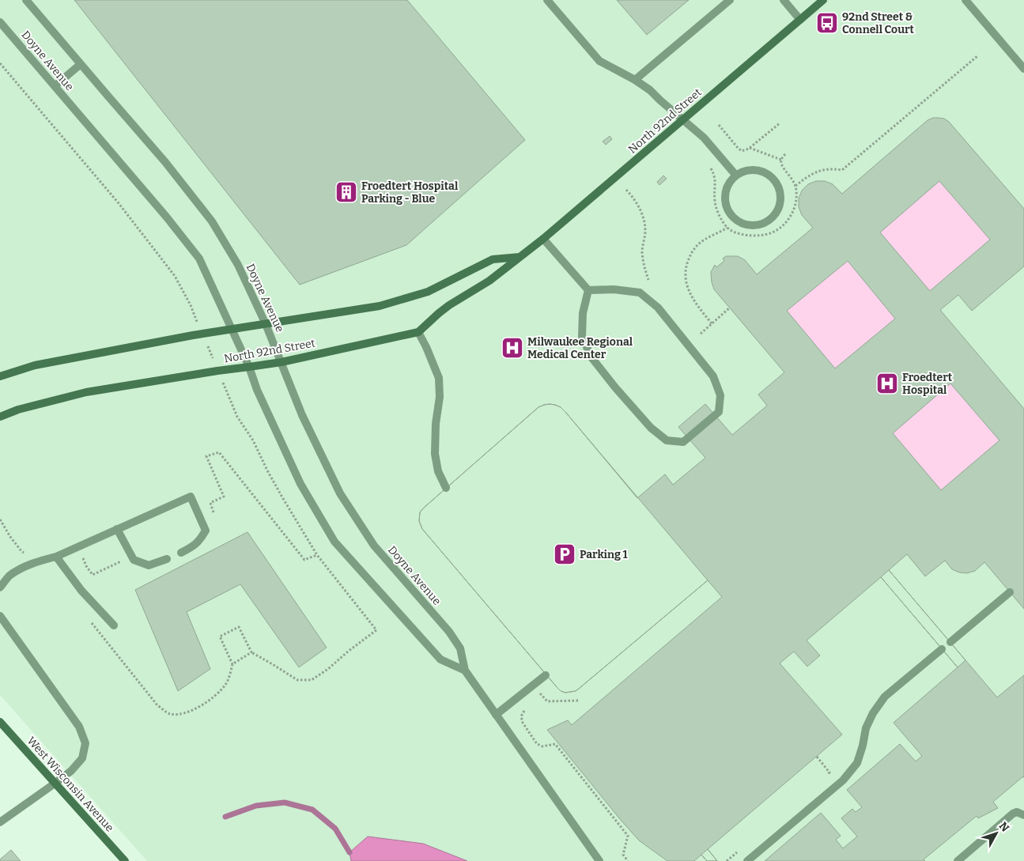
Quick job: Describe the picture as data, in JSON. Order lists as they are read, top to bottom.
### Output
{
  "streets": {
    "street": ["Doyne Avenue", "North 92nd Street", "West Wisconsin Avenue"]
  },
  "crossings": [
    ["Doyne Avenue", "North 92nd Street"]
  ],
  "places": {
    "bus stop": ["92nd Street & Connell Court"],
    "building": ["Froedtert Hospital Parking - Blue"],
    "hospital": ["Milwaukee Regional Medical Center", "Froedtert Hospital"],
    "parking": ["Parking 1"]
  },
  "north": "top right"
}
